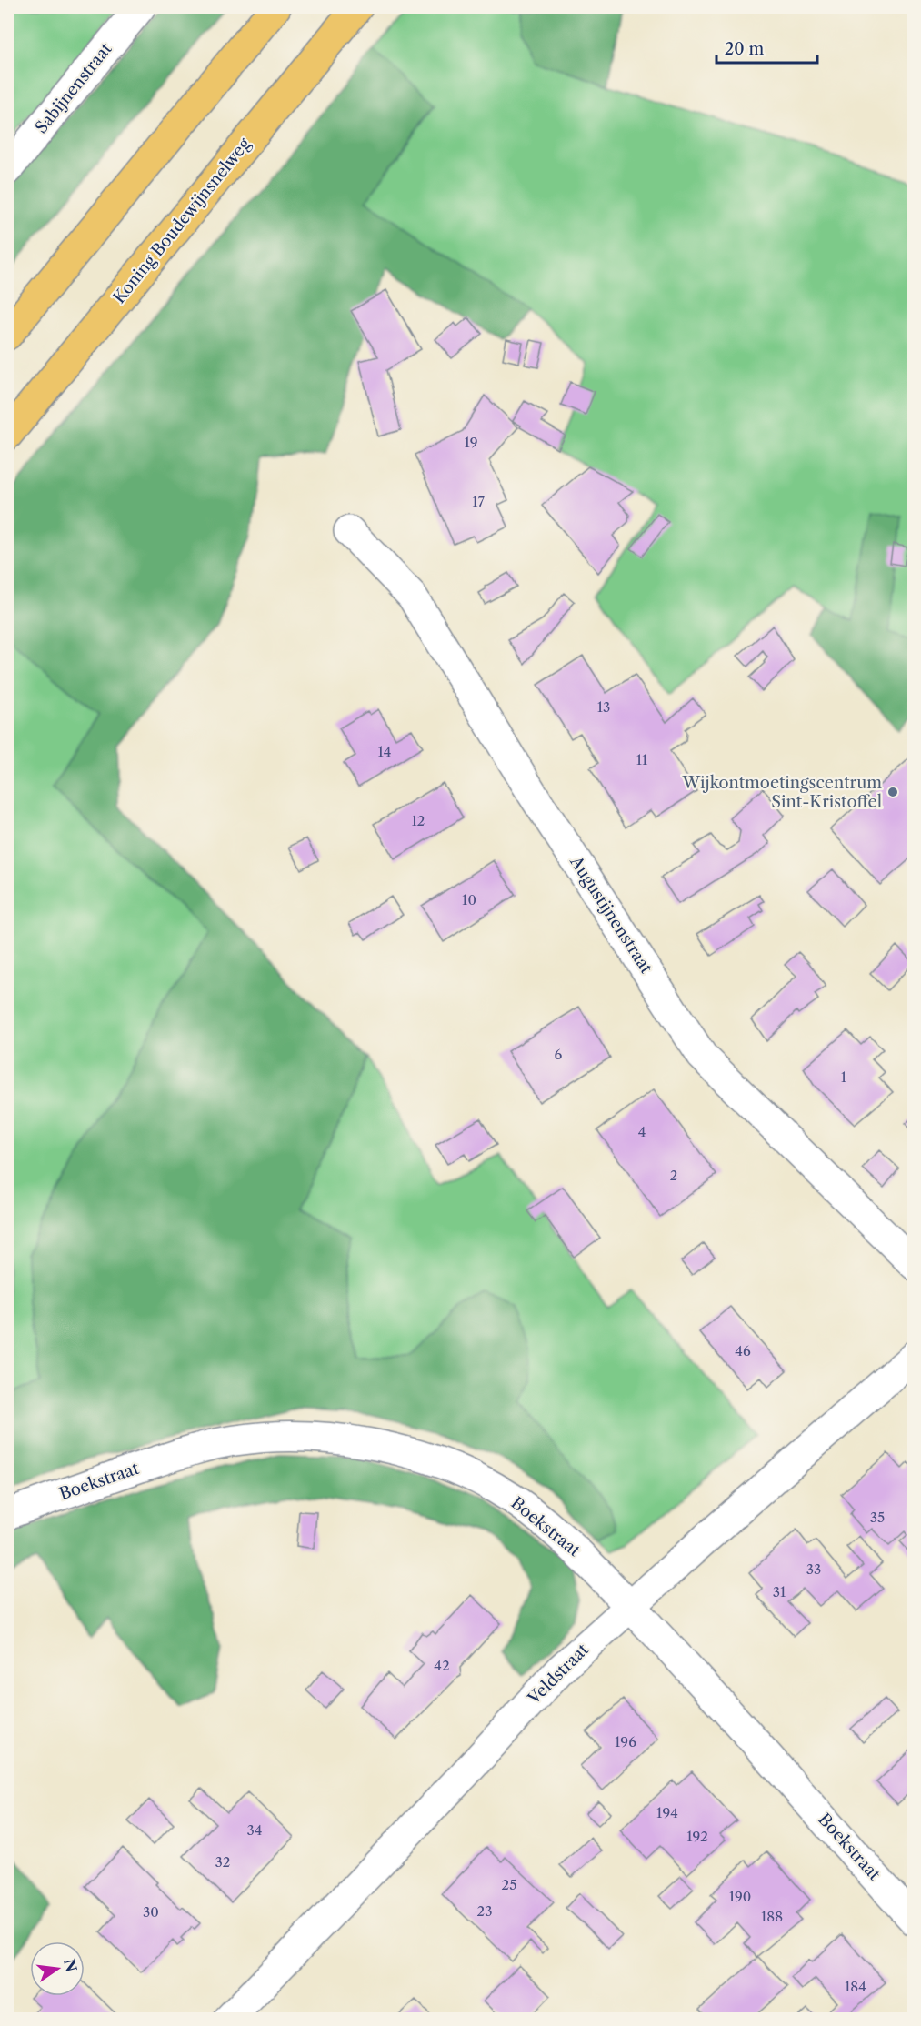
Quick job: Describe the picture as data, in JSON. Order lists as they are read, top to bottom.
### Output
{
  "streets": {
    "highway": ["Koning Boudewijnsnelweg"],
    "street": [
      "Sabijnenstraat",
      "Augustijnenstraat",
      "Boekstraat",
      "Veldstraat"
    ]
  },
  "crossings": [
    ["Boekstraat", "Veldstraat"]
  ],
  "places": ["Wijkontmoetingscentrum Sint-Kristoffel"],
  "house_numbers": [
    "19",
    "17",
    "13",
    "14",
    "11",
    "12",
    "10",
    "6",
    "1",
    "4",
    "2",
    "46",
    "35",
    "33",
    "31",
    "42",
    "196",
    "194",
    "34",
    "192",
    "32",
    "25",
    "190",
    "23",
    "30",
    "188",
    "184"
  ],
  "scale_bar": "20 m",
  "north": "right"
}
